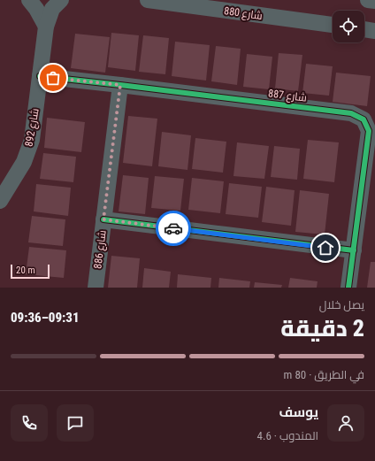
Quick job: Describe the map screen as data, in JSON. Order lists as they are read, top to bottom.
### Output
{
  "streets": {
    "street": [
      "شارع 880",
      "شارع 887",
      "شارع 892",
      "شارع 886"
    ]
  },
  "crossings": [
    ["شارع 887", "شارع 892"],
    ["شارع 887", "شارع 886"]
  ],
  "scale_bar": "20 m",
  "page": {
    "scale": "20 m",
    "heading": ["2 دقيقة", "يصل خلال", "09:31–09:36"],
    "panel": ["يوسف", "المندوب · 4.6"],
    "bar": "في الطريق · 80 m"
  }
}
